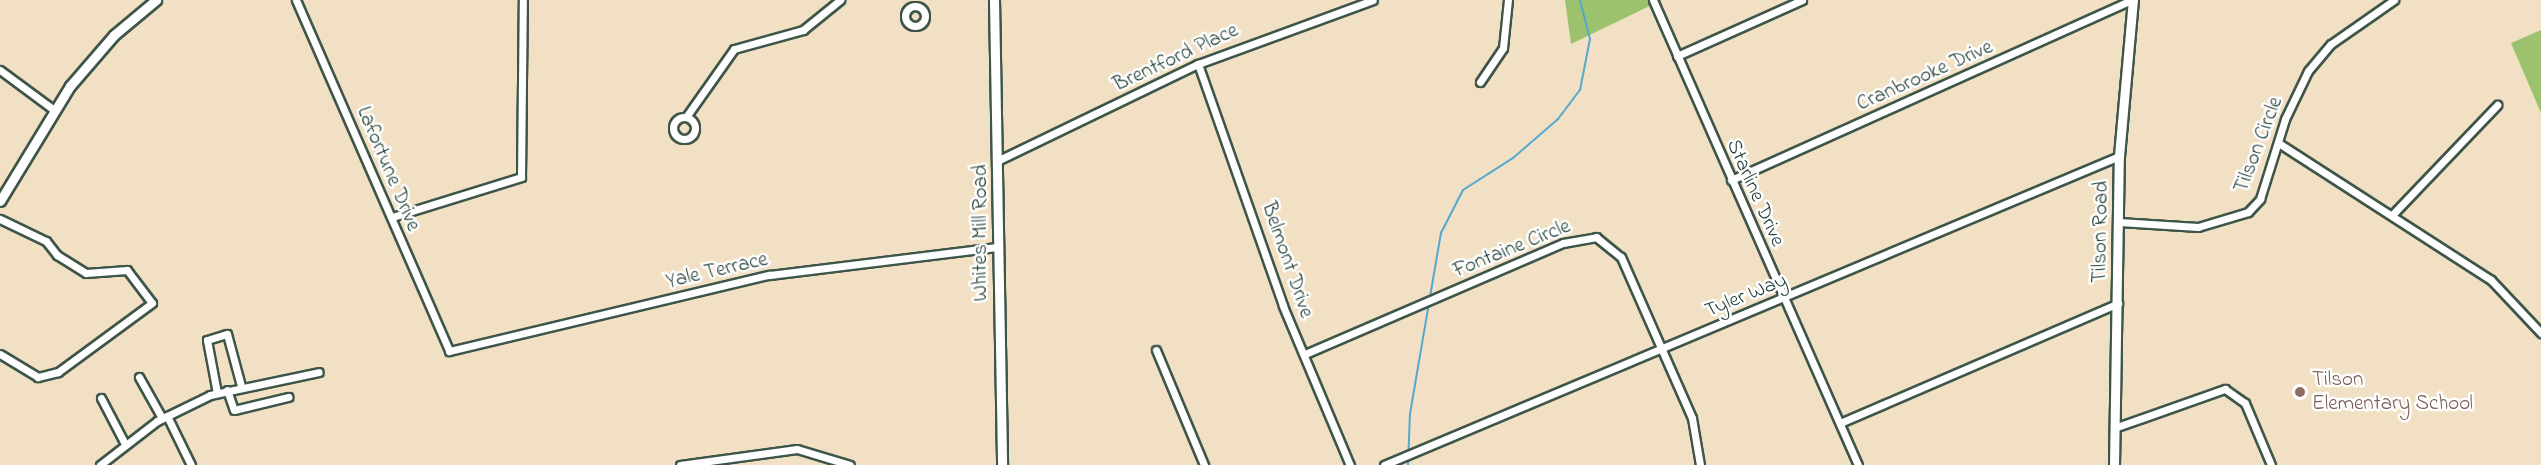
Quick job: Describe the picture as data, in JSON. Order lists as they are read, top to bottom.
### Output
{
  "streets": {
    "street": [
      "Brentford Place",
      "Cranbrooke Drive",
      "Tilson Circle",
      "Lafortune Drive",
      "Starline Drive",
      "Tilson Road",
      "Whites Mill Road",
      "Fontaine Circle",
      "Belmont Drive",
      "Yale Terrace",
      "Tyler Way"
    ]
  },
  "crossings": [
    ["Brentford Place", "Whites Mill Road"],
    ["Brentford Place", "Belmont Drive"],
    ["Cranbrooke Drive", "Starline Drive"],
    ["Cranbrooke Drive", "Tilson Road"],
    ["Tilson Circle", "Tilson Road"],
    ["Lafortune Drive", "Yale Terrace"],
    ["Starline Drive", "Tyler Way"],
    ["Tilson Road", "Tyler Way"],
    ["Whites Mill Road", "Yale Terrace"],
    ["Fontaine Circle", "Belmont Drive"],
    ["Fontaine Circle", "Tyler Way"]
  ],
  "places": ["Tilson Elementary School"]
}
